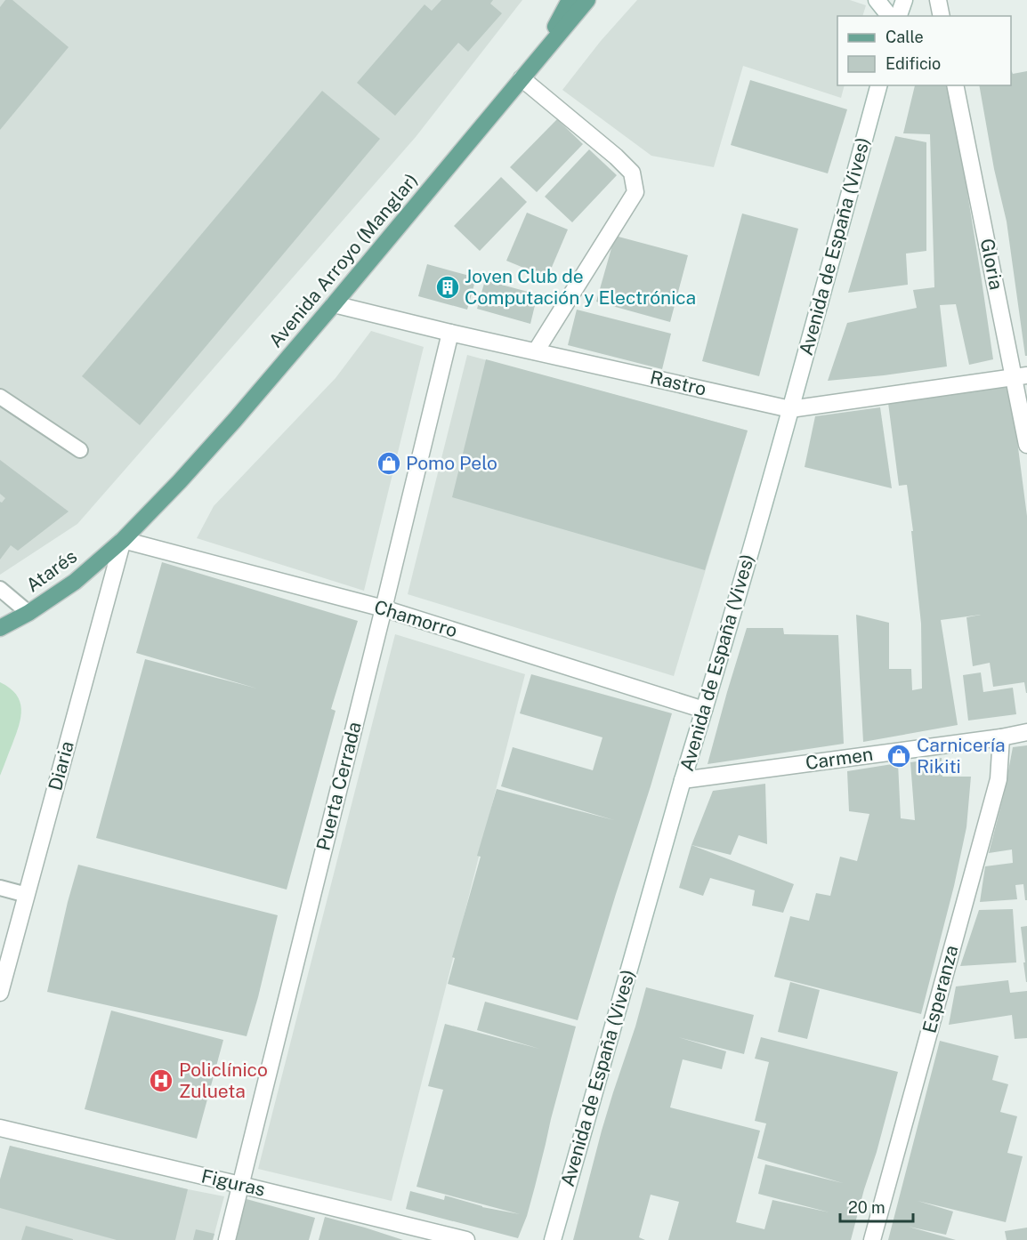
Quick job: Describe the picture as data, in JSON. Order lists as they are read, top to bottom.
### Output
{
  "streets": {
    "main road": ["Avenida Arroyo (Manglar)", "Atarés"],
    "street": [
      "Avenida de España (Vives)",
      "Gloria",
      "Rastro",
      "Chamorro",
      "Carmen",
      "Diaria",
      "Puerta Cerrada",
      "Esperanza",
      "Figuras"
    ]
  },
  "crossings": [
    ["Avenida de España (Vives)", "Rastro"],
    ["Avenida de España (Vives)", "Chamorro"],
    ["Avenida de España (Vives)", "Carmen"],
    ["Avenida Arroyo (Manglar)", "Rastro"],
    ["Avenida Arroyo (Manglar)", "Atarés"],
    ["Avenida Arroyo (Manglar)", "Chamorro"],
    ["Avenida Arroyo (Manglar)", "Diaria"],
    ["Gloria", "Rastro"],
    ["Rastro", "Puerta Cerrada"],
    ["Atarés", "Chamorro"],
    ["Atarés", "Diaria"],
    ["Chamorro", "Diaria"],
    ["Chamorro", "Puerta Cerrada"],
    ["Carmen", "Esperanza"],
    ["Puerta Cerrada", "Figuras"]
  ],
  "places": {
    "building": ["Joven Club de Computación y Electrónica"],
    "shop": ["Pomo Pelo", "Carnicería Rikiti"],
    "hospital": ["Policlínico Zulueta"]
  },
  "legend": ["Calle", "Edificio"],
  "scale_bar": "20 m"
}
